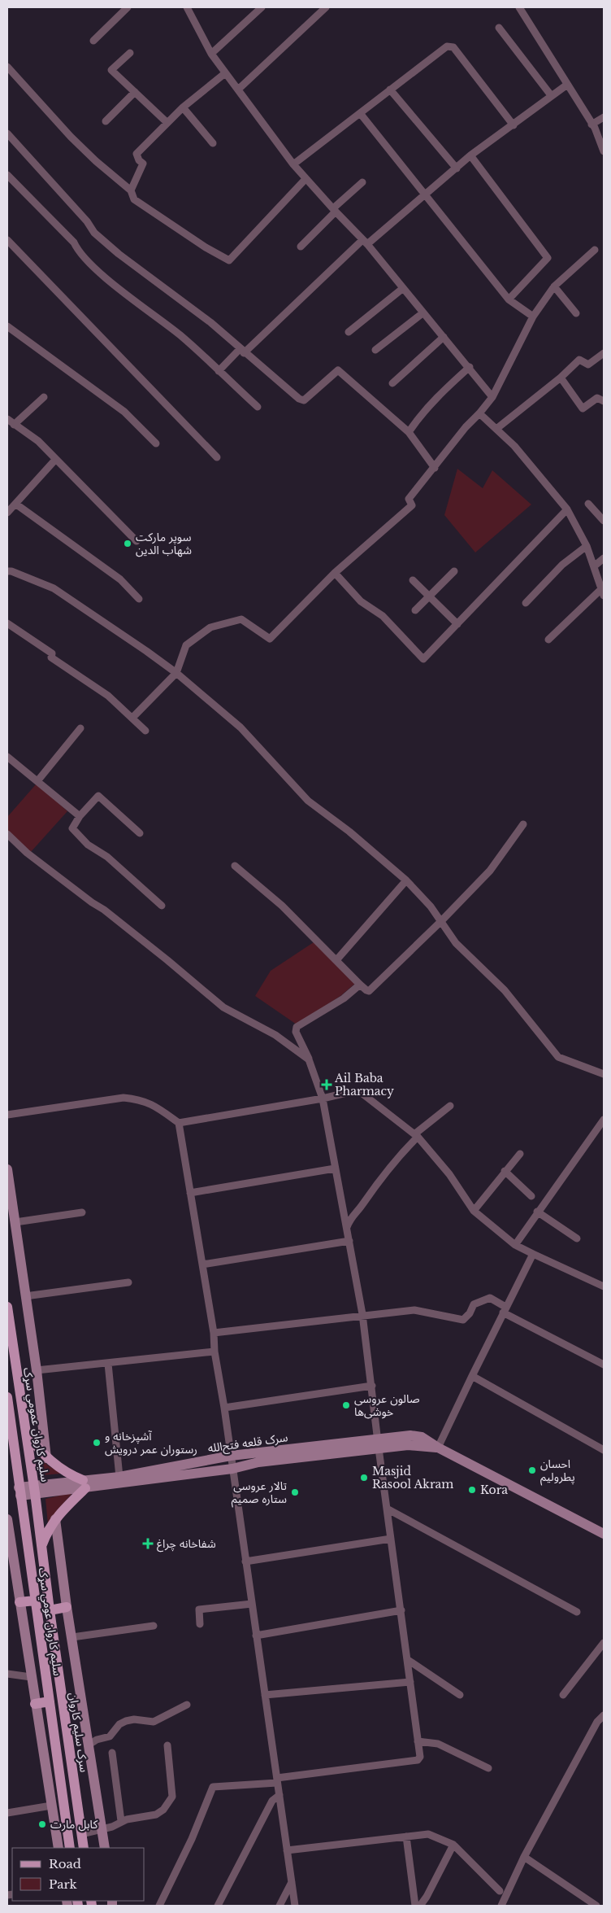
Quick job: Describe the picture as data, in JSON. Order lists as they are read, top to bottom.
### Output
{
  "streets": {
    "main road": ["سلیم کاروان عمومي سړک", "سلیم کاروان عومي سړک", "سرک سلیم کاروان"],
    "street": ["سرک قلعه فتح‌الله"]
  },
  "crossings": [
    ["سلیم کاروان عمومي سړک", "سرک قلعه فتح‌الله"],
    ["سلیم کاروان عمومي سړک", "سرک سلیم کاروان"],
    ["سرک قلعه فتح‌الله", "سلیم کاروان عومي سړک"]
  ],
  "places": {
    "other": [
      "سوپر مارکت شهاب الدین",
      "صالون عروسی خوشی‌ها",
      "آشپزخانه و رستوران عمر درویش",
      "احسان پطرولیم",
      "Masjid Rasool Akram",
      "Kora",
      "تالار عروسی ستاره صمیم",
      "کابل مارت"
    ],
    "health": ["Ail Baba Pharmacy", "شفاخانه چراغ"]
  },
  "legend": ["Road", "Park"]
}
